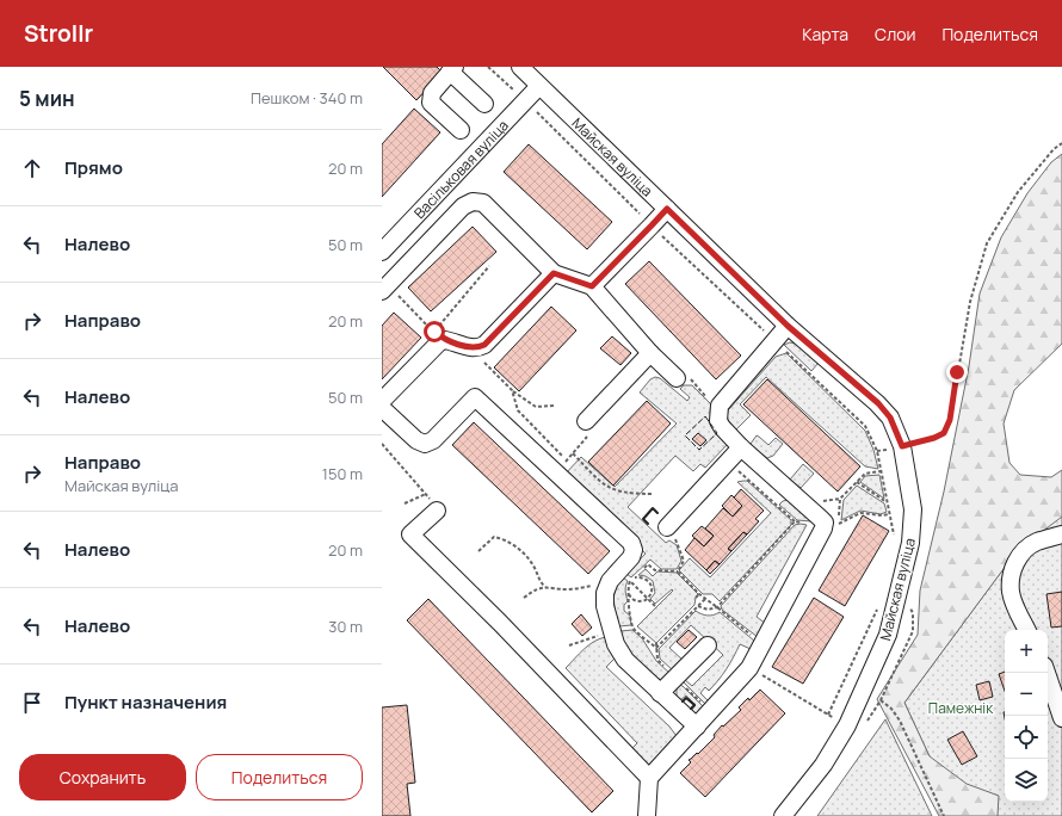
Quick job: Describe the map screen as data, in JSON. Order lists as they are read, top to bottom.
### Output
{
  "streets": {
    "street": ["Майская вуліца", "Васільковая вуліца"]
  },
  "crossings": [
    ["Майская вуліца", "Васільковая вуліца"]
  ],
  "parks": ["Памежнік"],
  "page": {
    "header": "Strollr",
    "nav": ["Карта", "Слои", "Поделиться"],
    "heading": ["5 мин", "Пешком · 340 m"],
    "list": [
      ["Прямо", "20 m"],
      ["Налево", "50 m"],
      ["Направо", "20 m"],
      ["Налево", "50 m"],
      ["Направо", "Майская вуліца", "150 m"],
      ["Налево", "20 m"],
      ["Налево", "30 m"],
      "Пункт назначения"
    ],
    "map_buttons": ["+", "−"],
    "buttons": ["Сохранить", "Поделиться"]
  }
}
